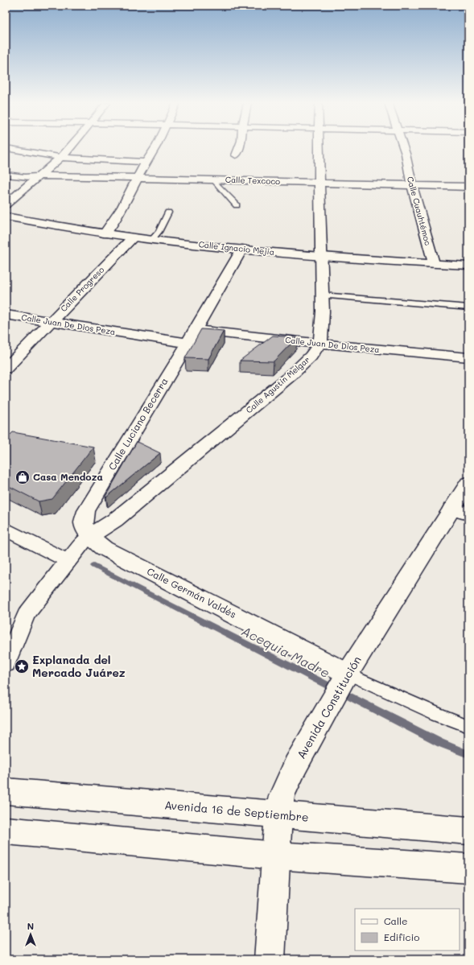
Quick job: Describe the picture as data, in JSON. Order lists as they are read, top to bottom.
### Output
{
  "streets": {
    "street": [
      "Calle Texcoco",
      "Calle Cuauhtémoc",
      "Calle Ignacio Mejía",
      "Calle Progreso",
      "Calle Juan De Dios Peza",
      "Calle Agustín Melgar",
      "Calle Luciano Becerra",
      "Calle Germán Valdés",
      "Avenida Constitución",
      "Avenida 16 de Septiembre"
    ]
  },
  "crossings": [
    ["Calle Texcoco", "Calle Cuauhtémoc"],
    ["Calle Cuauhtémoc", "Calle Ignacio Mejía"],
    ["Calle Ignacio Mejía", "Calle Progreso"],
    ["Calle Ignacio Mejía", "Calle Luciano Becerra"],
    ["Calle Progreso", "Calle Juan De Dios Peza"],
    ["Calle Juan De Dios Peza", "Calle Agustín Melgar"],
    ["Calle Juan De Dios Peza", "Calle Luciano Becerra"],
    ["Calle Agustín Melgar", "Calle Luciano Becerra"],
    ["Calle Agustín Melgar", "Calle Germán Valdés"],
    ["Calle Luciano Becerra", "Calle Germán Valdés"],
    ["Calle Germán Valdés", "Avenida Constitución"],
    ["Avenida Constitución", "Avenida 16 de Septiembre"]
  ],
  "water": ["Acequia Madre"],
  "places": {
    "shop": ["Casa Mendoza"],
    "place": ["Explanada del Mercado Juárez"]
  },
  "legend": ["Calle", "Edificio"],
  "north": "top"
}
